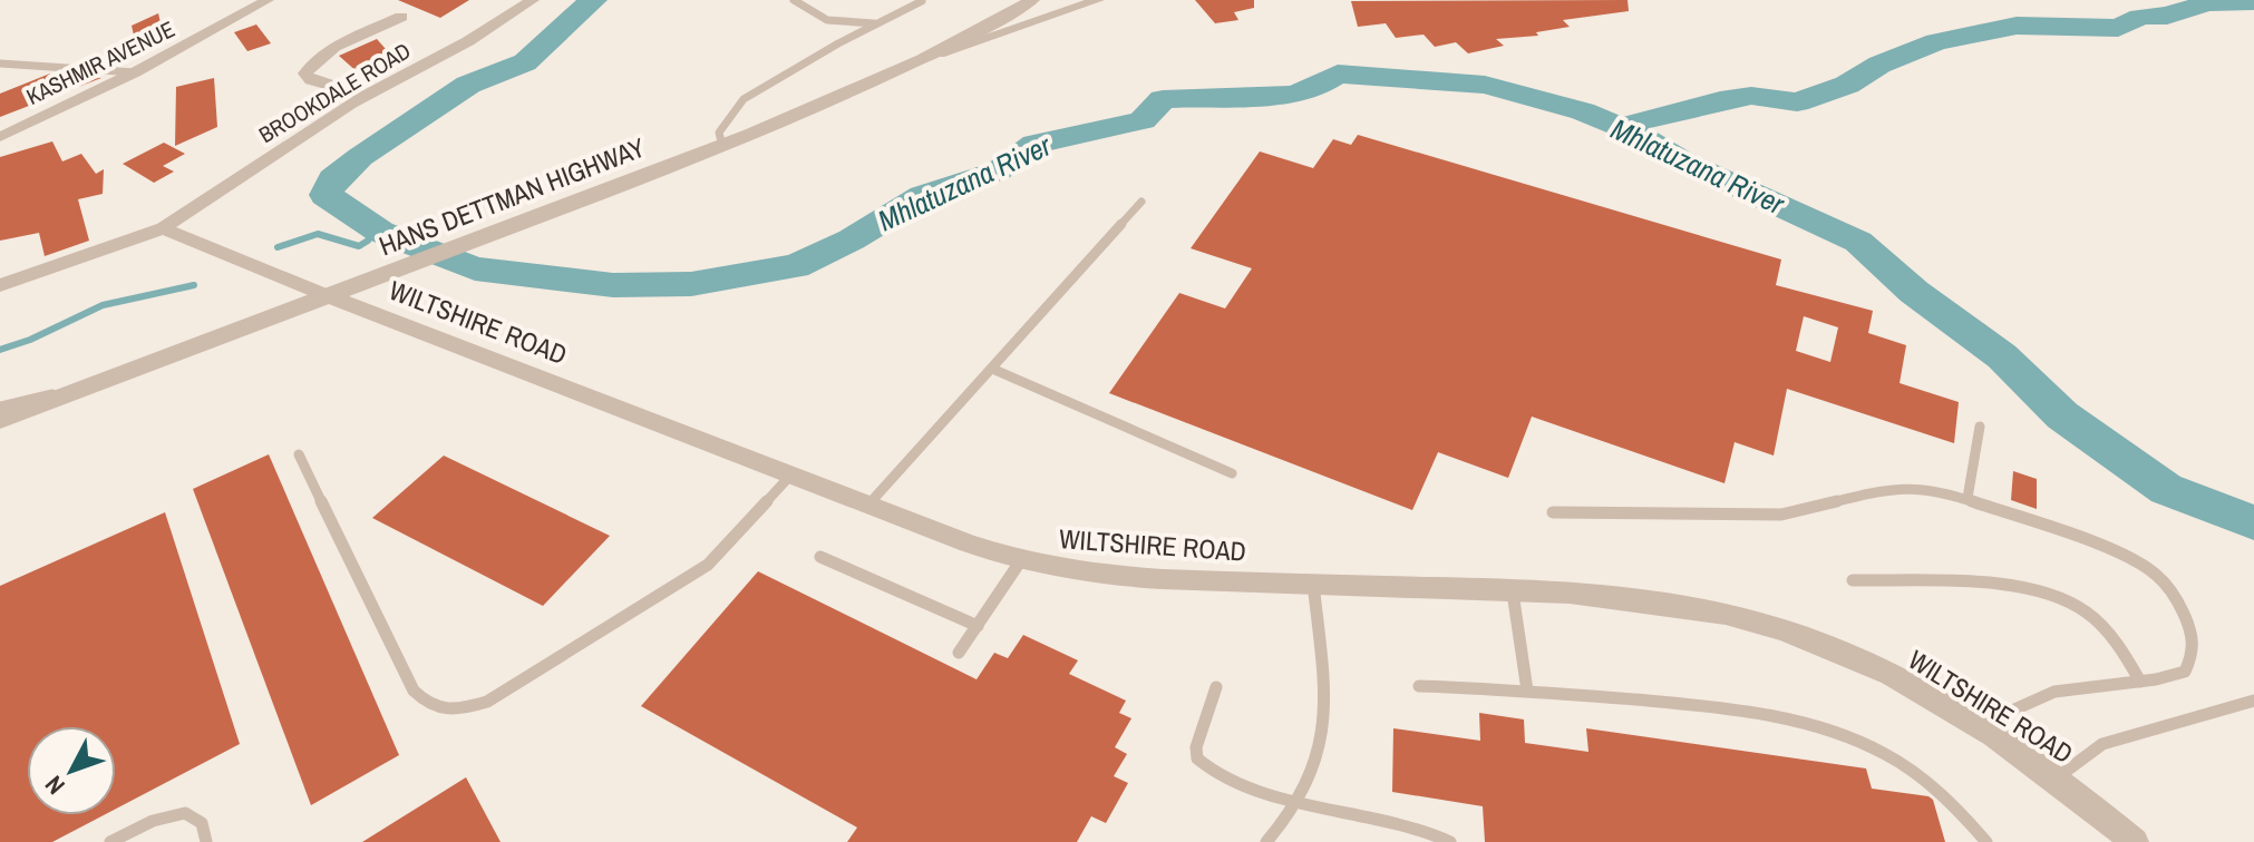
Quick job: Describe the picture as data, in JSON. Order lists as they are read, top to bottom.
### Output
{
  "streets": {
    "street": [
      "KASHMIR AVENUE",
      "BROOKDALE ROAD",
      "HANS DETTMAN HIGHWAY",
      "WILTSHIRE ROAD"
    ]
  },
  "crossings": [
    ["BROOKDALE ROAD", "WILTSHIRE ROAD"],
    ["HANS DETTMAN HIGHWAY", "WILTSHIRE ROAD"]
  ],
  "water": ["Mhlatuzana River"],
  "north": "bottom left"
}
